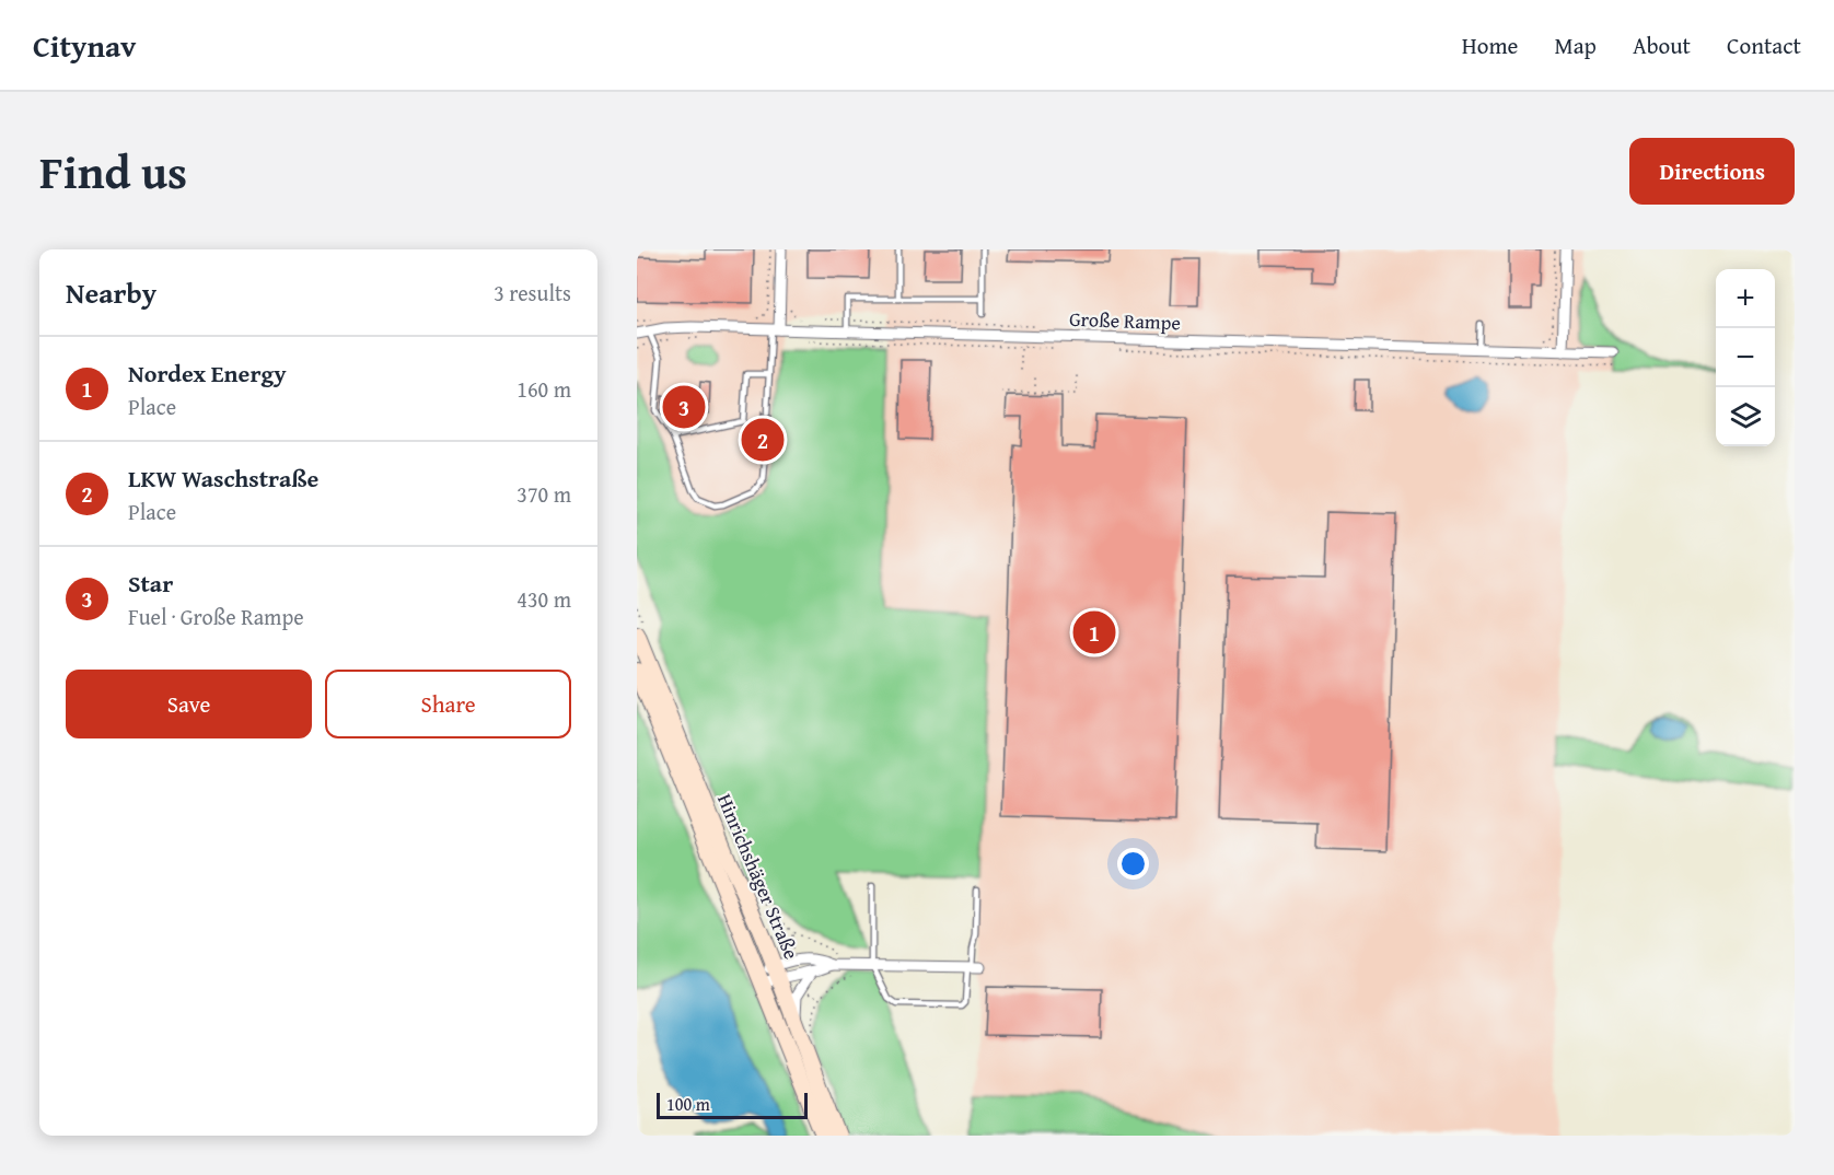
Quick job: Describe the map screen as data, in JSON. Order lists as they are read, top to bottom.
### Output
{
  "streets": {
    "main road": ["Hinrichshäger Straße"],
    "street": ["Große Rampe"]
  },
  "scale_bar": "100 m",
  "page": {
    "header": "Citynav",
    "nav": [
      "Home",
      "Map",
      "About",
      "Contact"
    ],
    "title": "Find us",
    "buttons": [
      "Directions",
      ["Save", "Share"]
    ],
    "heading": ["Nearby", "3 results"],
    "map_buttons": ["+", "−"],
    "list": [
      {
        "mark": "1",
        "name": "Nordex Energy",
        "note": "Place",
        "value": "160 m"
      },
      {
        "mark": "2",
        "name": "LKW Waschstraße",
        "note": "Place",
        "value": "370 m"
      },
      {
        "mark": "3",
        "name": "Star",
        "note": "Fuel · Große Rampe",
        "value": "430 m"
      }
    ],
    "pins": ["3", "2", "1"],
    "scale": "100 m"
  }
}
